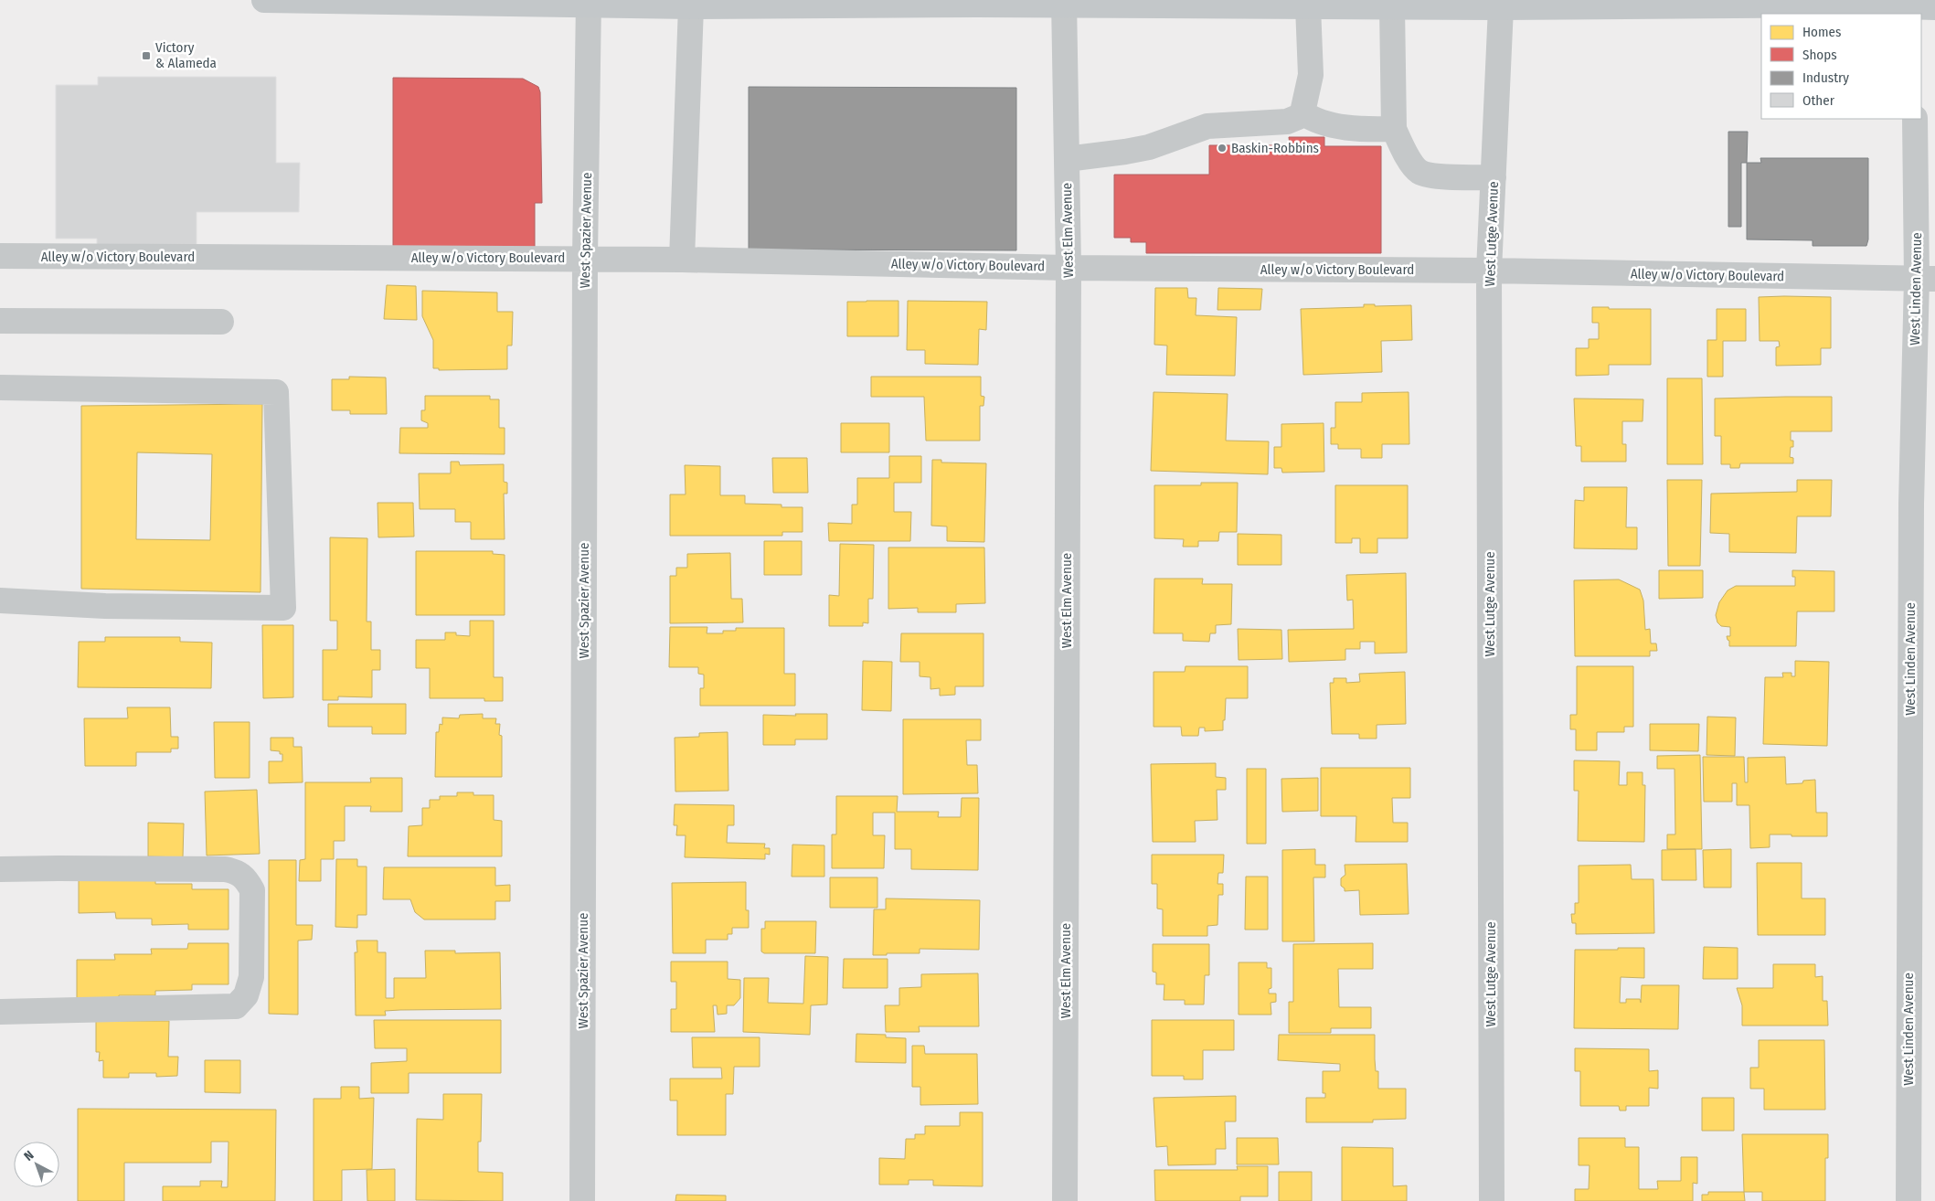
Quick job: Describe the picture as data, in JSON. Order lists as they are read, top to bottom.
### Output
{
  "streets": {
    "street": [
      "West Spazier Avenue",
      "West Elm Avenue",
      "West Lutge Avenue",
      "Alley w/o Victory Boulevard",
      "West Linden Avenue"
    ]
  },
  "crossings": [
    ["West Spazier Avenue", "Alley w/o Victory Boulevard"],
    ["West Elm Avenue", "Alley w/o Victory Boulevard"],
    ["West Lutge Avenue", "Alley w/o Victory Boulevard"],
    ["Alley w/o Victory Boulevard", "West Linden Avenue"]
  ],
  "places": {
    "transit": ["Victory & Alameda"],
    "other": ["Baskin-Robbins"]
  },
  "legend": [
    "Homes",
    "Shops",
    "Industry",
    "Other"
  ],
  "north": "top left"
}
